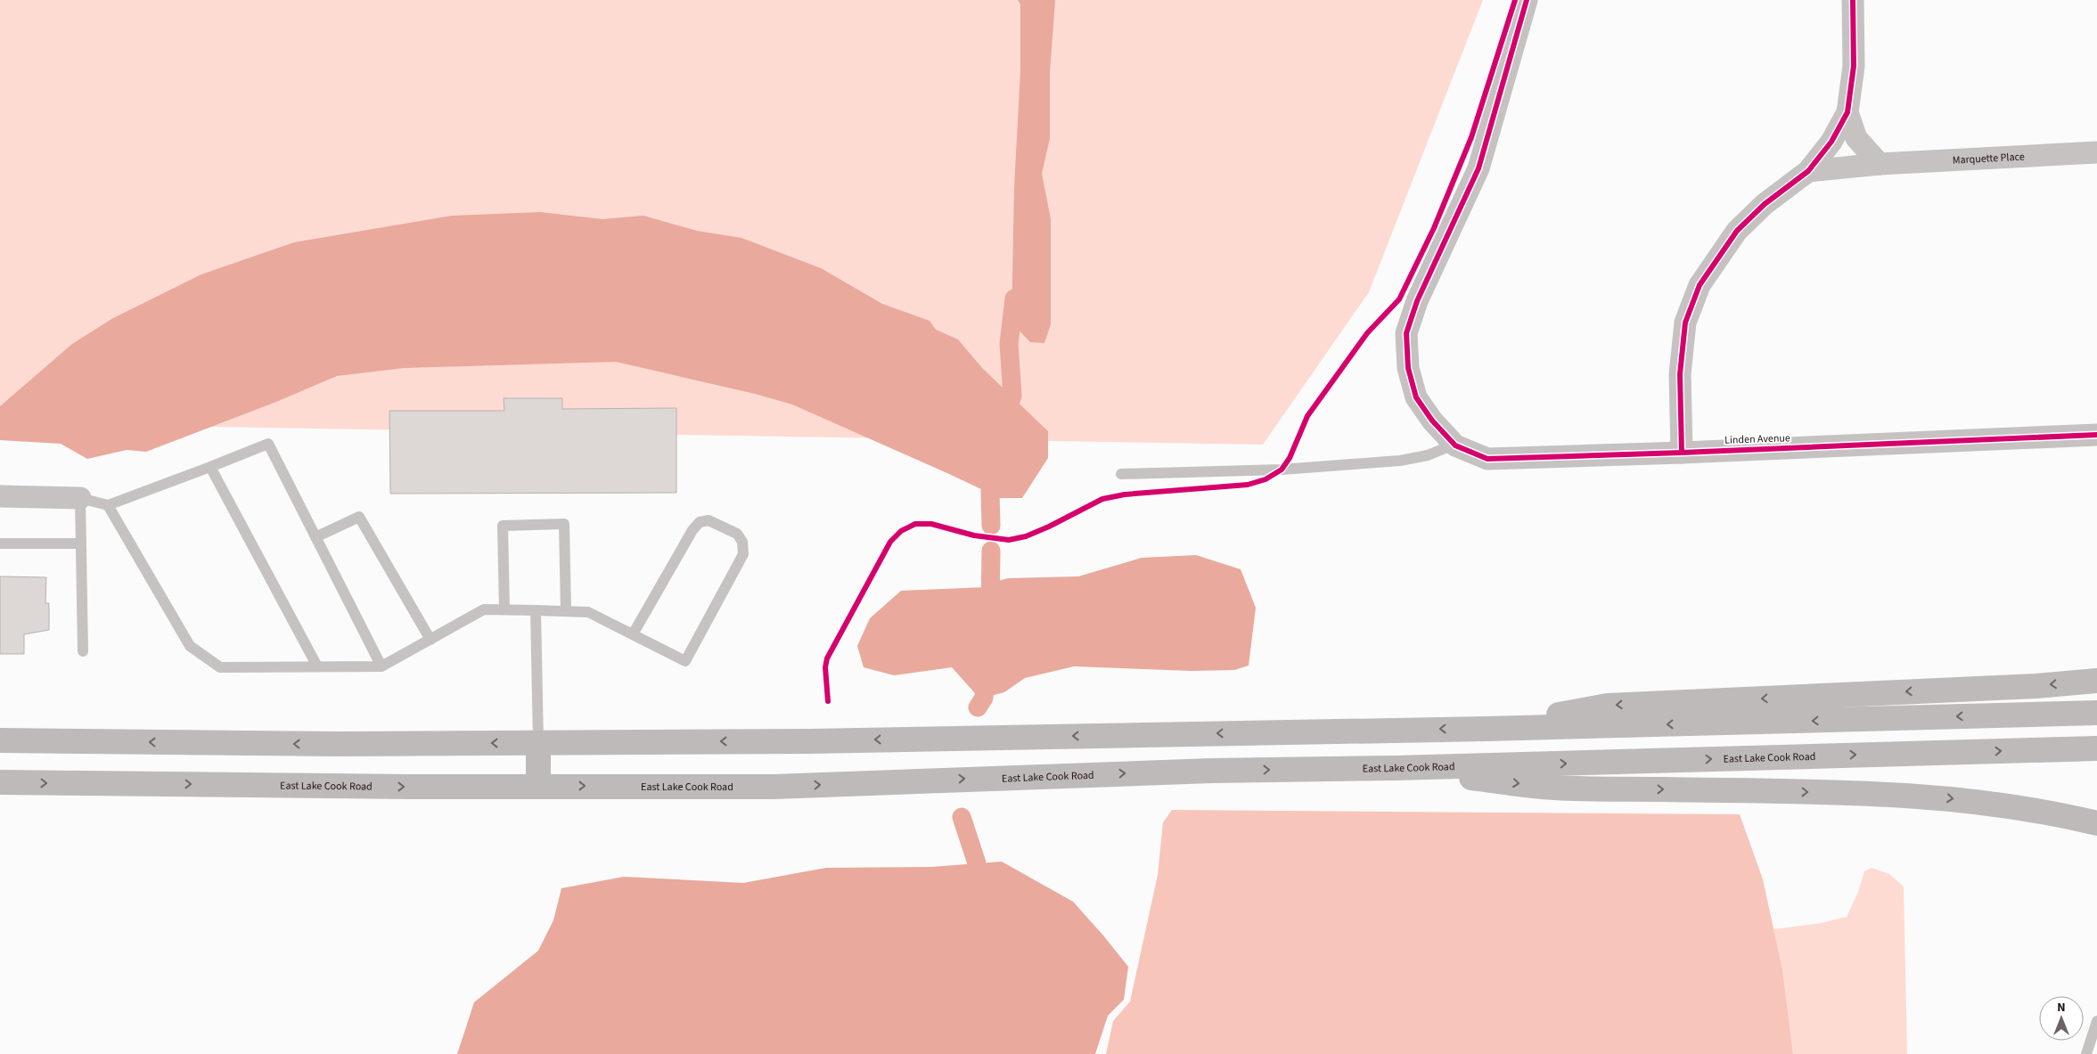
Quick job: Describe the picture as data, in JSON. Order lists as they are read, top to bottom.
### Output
{
  "streets": {
    "main road": ["East Lake Cook Road"],
    "street": ["Marquette Place", "Linden Avenue"]
  },
  "north": "top"
}
